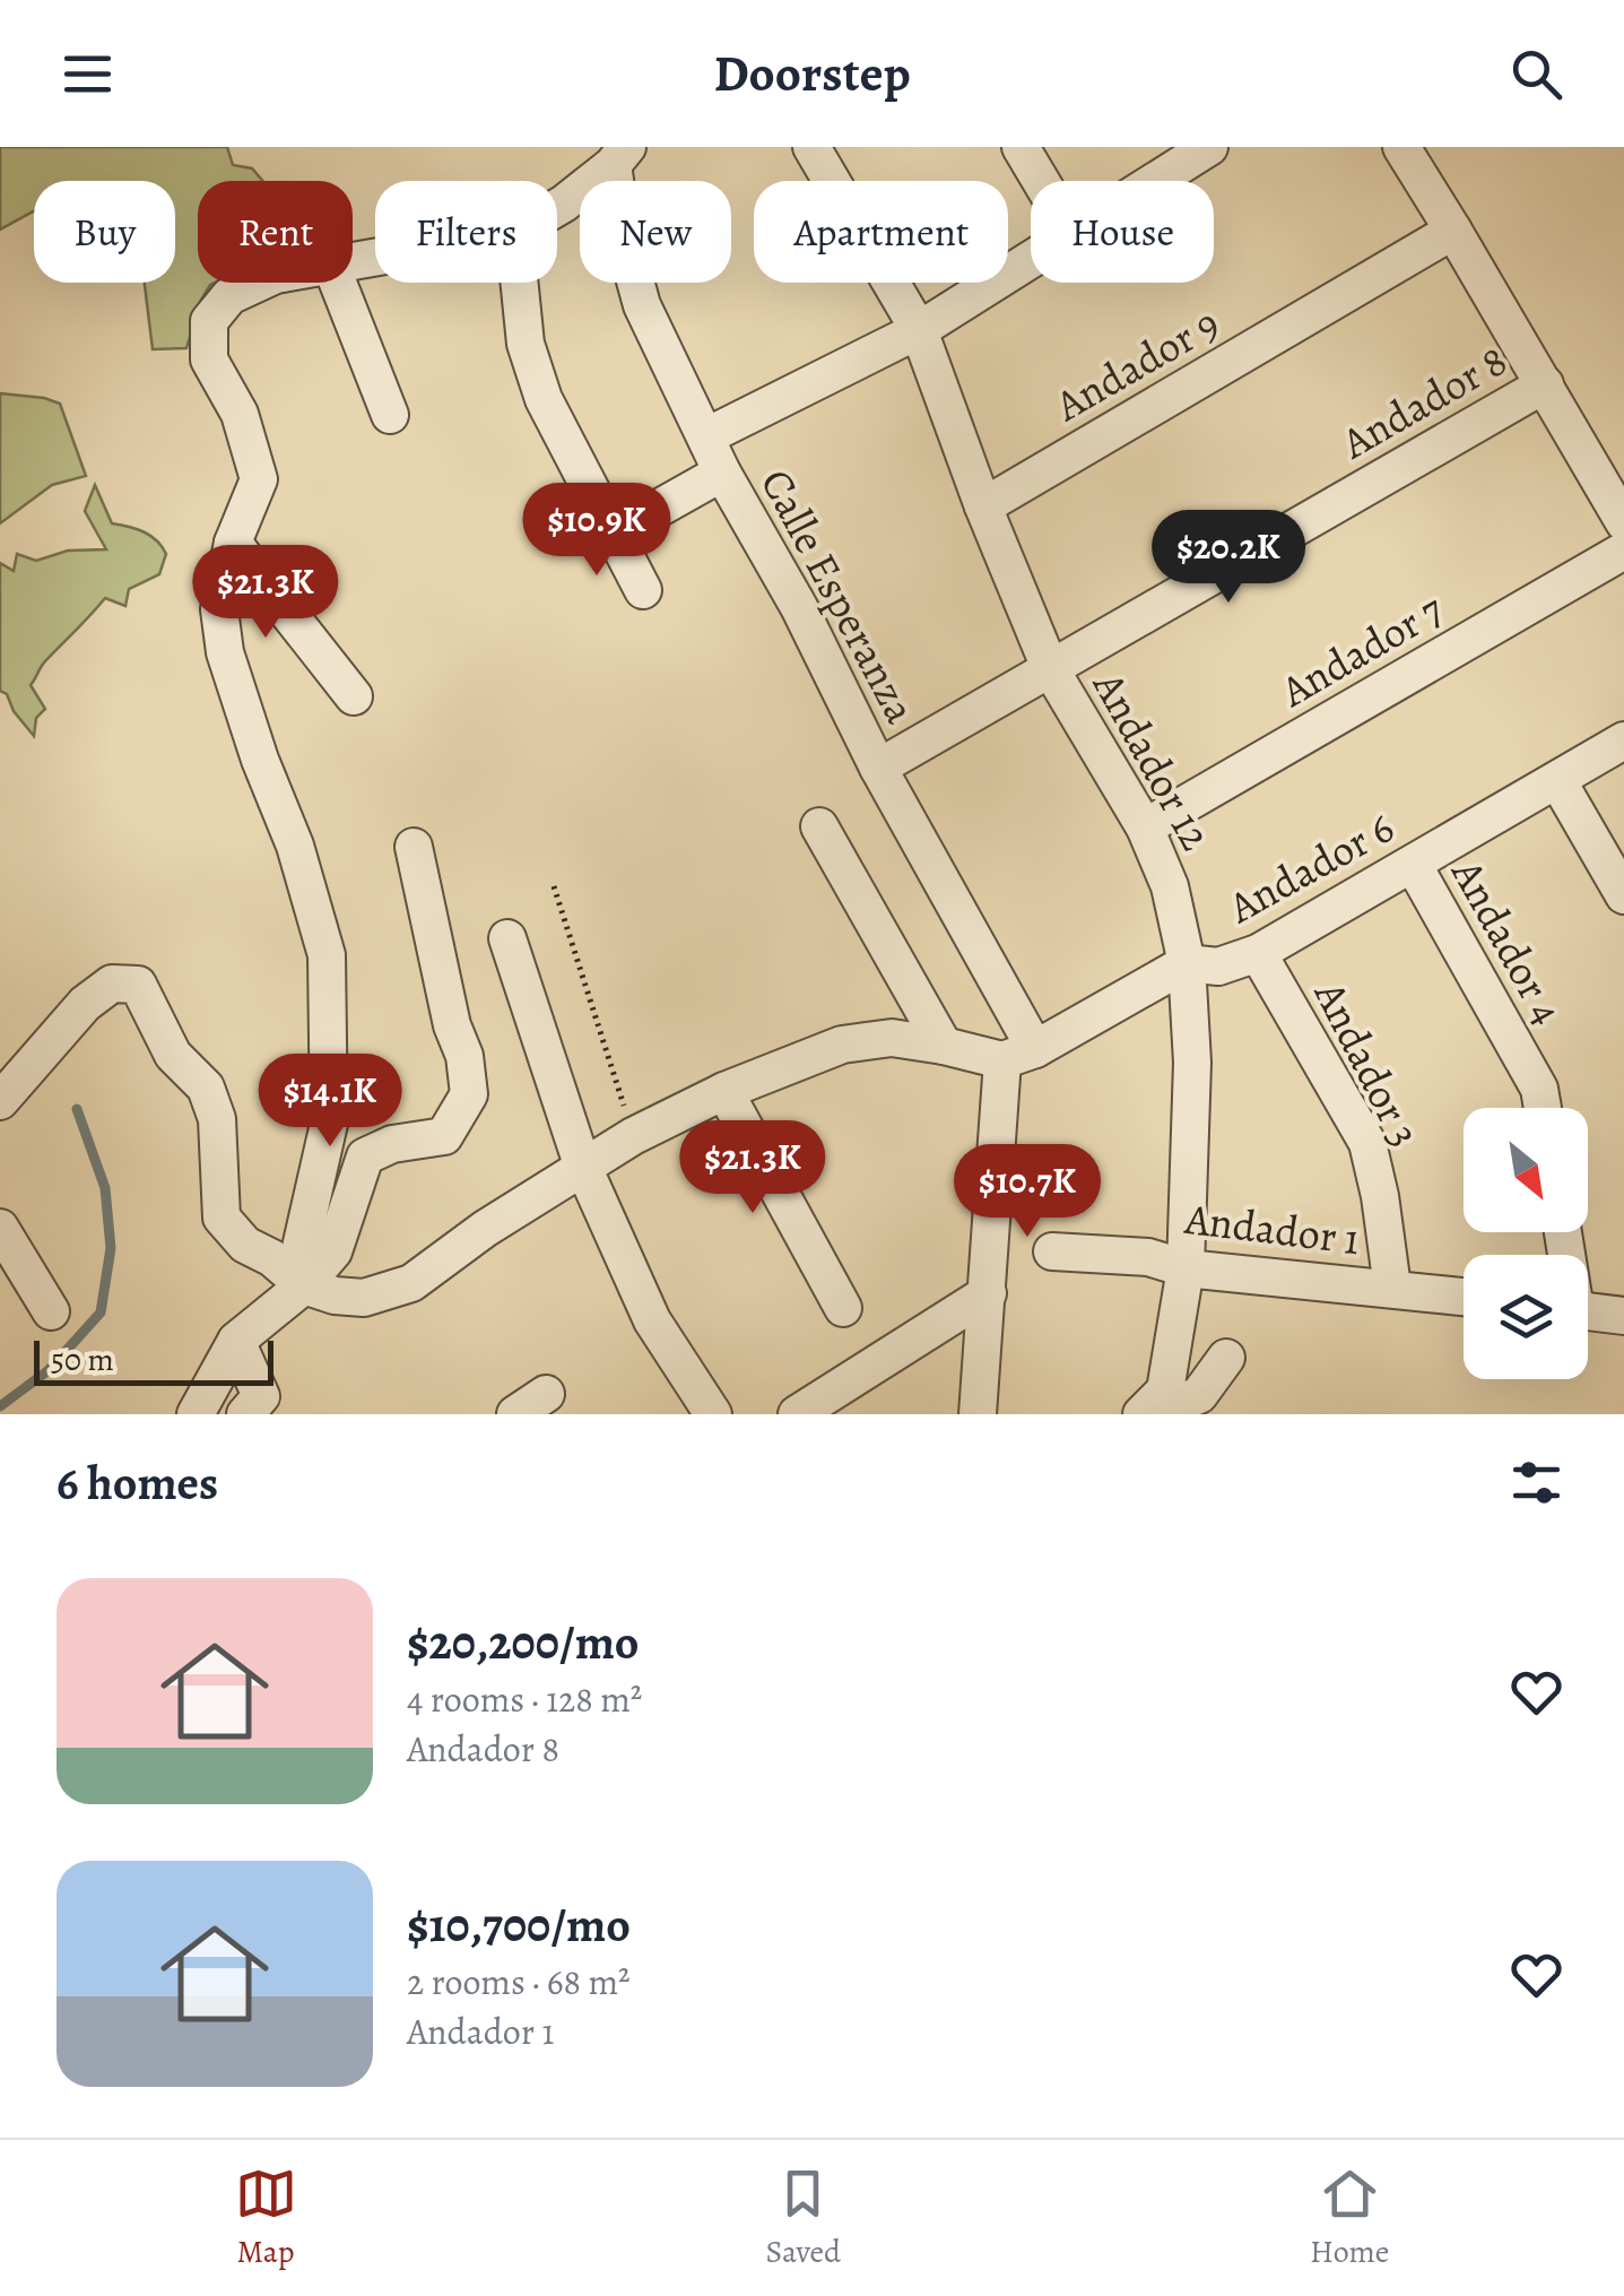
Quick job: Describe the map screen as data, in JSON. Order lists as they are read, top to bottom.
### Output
{
  "streets": {
    "street": [
      "Andador 9",
      "Andador 8",
      "Calle Esperanza",
      "Andador 7",
      "Andador 12",
      "Andador 6",
      "Andador 4",
      "Andador 3",
      "Andador 1"
    ]
  },
  "crossings": [
    ["Andador 9", "Andador 12"],
    ["Andador 8", "Calle Esperanza"],
    ["Andador 8", "Andador 12"],
    ["Calle Esperanza", "Andador 6"],
    ["Andador 7", "Andador 12"],
    ["Andador 12", "Andador 6"],
    ["Andador 12", "Andador 1"],
    ["Andador 6", "Andador 4"],
    ["Andador 6", "Andador 3"],
    ["Andador 3", "Andador 1"]
  ],
  "scale_bar": "50 m",
  "north": "bottom right",
  "page": {
    "header": "Doorstep",
    "chip": [
      "Buy",
      "Rent",
      "Filters",
      "New",
      "Apartment",
      "House"
    ],
    "price": [
      "$10.9K",
      "$20.2K",
      "$21.3K",
      "$14.1K",
      "$21.3K",
      "$10.7K"
    ],
    "scale": "50 m",
    "heading": "6 homes",
    "list": [
      {
        "name": "$20,200/mo",
        "note": "4 rooms · 128 m² · Andador 8"
      },
      {
        "name": "$10,700/mo",
        "note": "2 rooms · 68 m² · Andador 1"
      }
    ],
    "tabs": ["Map", "Saved", "Home"]
  }
}
